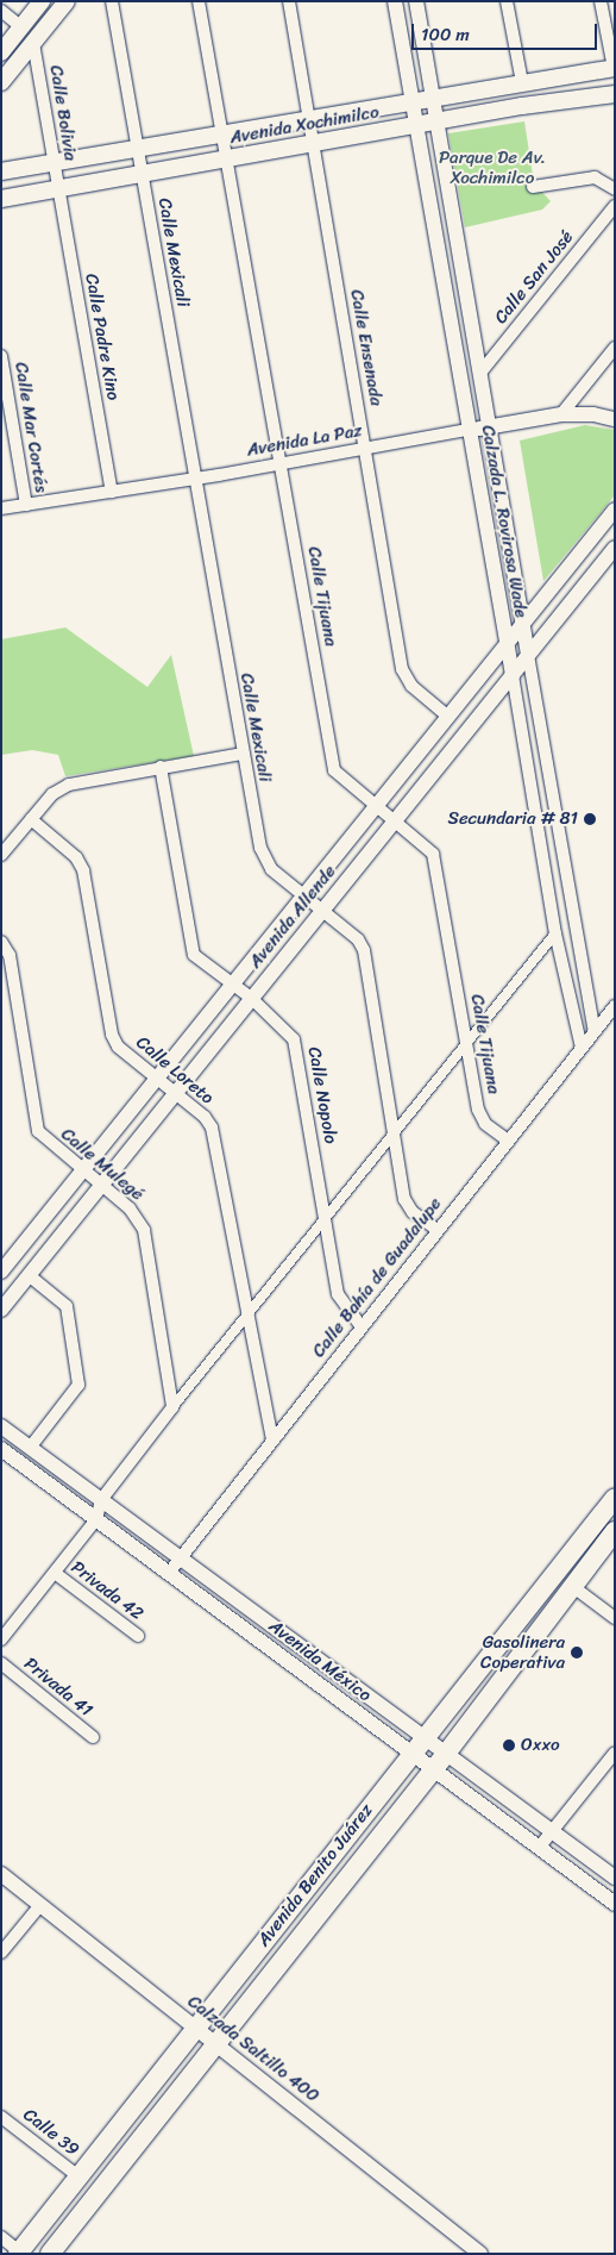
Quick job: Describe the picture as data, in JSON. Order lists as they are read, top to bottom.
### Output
{
  "streets": {
    "main road": ["Avenida Xochimilco", "Avenida Benito Juárez"],
    "street": [
      "Calle Bolivia",
      "Calle Mexicali",
      "Calle San José",
      "Calle Padre Kino",
      "Calle Ensenada",
      "Calle Mar Cortés",
      "Avenida La Paz",
      "Calzada L. Rovirosa Wade",
      "Calle Tijuana",
      "Avenida Allende",
      "Calle Loreto",
      "Calle Nopolo",
      "Calle Mulegé",
      "Calle Bahía de Guadalupe",
      "Privada 42",
      "Avenida México",
      "Privada 41",
      "Calzada Saltillo 400",
      "Calle 39"
    ]
  },
  "crossings": [
    ["Calle Bolivia", "Avenida Xochimilco"],
    ["Calle Bolivia", "Calle Padre Kino"],
    ["Avenida Xochimilco", "Calle Mexicali"],
    ["Avenida Xochimilco", "Calle Padre Kino"],
    ["Avenida Xochimilco", "Calle Ensenada"],
    ["Avenida Xochimilco", "Calzada L. Rovirosa Wade"],
    ["Avenida Xochimilco", "Calle Tijuana"],
    ["Calle Mexicali", "Avenida La Paz"],
    ["Calle Mexicali", "Avenida Allende"],
    ["Calle Mexicali", "Calle Bahía de Guadalupe"],
    ["Calle San José", "Calzada L. Rovirosa Wade"],
    ["Calle Padre Kino", "Avenida La Paz"],
    ["Calle Ensenada", "Avenida La Paz"],
    ["Calle Ensenada", "Avenida Allende"],
    ["Calle Mar Cortés", "Avenida La Paz"],
    ["Avenida La Paz", "Calzada L. Rovirosa Wade"],
    ["Avenida La Paz", "Calle Tijuana"],
    ["Calzada L. Rovirosa Wade", "Avenida Allende"],
    ["Calzada L. Rovirosa Wade", "Calle Bahía de Guadalupe"],
    ["Calle Tijuana", "Avenida Allende"],
    ["Calle Tijuana", "Calle Bahía de Guadalupe"],
    ["Avenida Allende", "Calle Loreto"],
    ["Avenida Allende", "Calle Nopolo"],
    ["Avenida Allende", "Calle Mulegé"],
    ["Calle Loreto", "Calle Bahía de Guadalupe"],
    ["Calle Nopolo", "Calle Bahía de Guadalupe"],
    ["Calle Bahía de Guadalupe", "Avenida México"],
    ["Avenida México", "Avenida Benito Juárez"],
    ["Avenida Benito Juárez", "Calzada Saltillo 400"],
    ["Avenida Benito Juárez", "Calle 39"]
  ],
  "parks": ["Parque De Av. Xochimilco"],
  "places": ["Secundaria # 81", "Gasolinera Coperativa", "Oxxo"],
  "scale_bar": "100 m"
}
